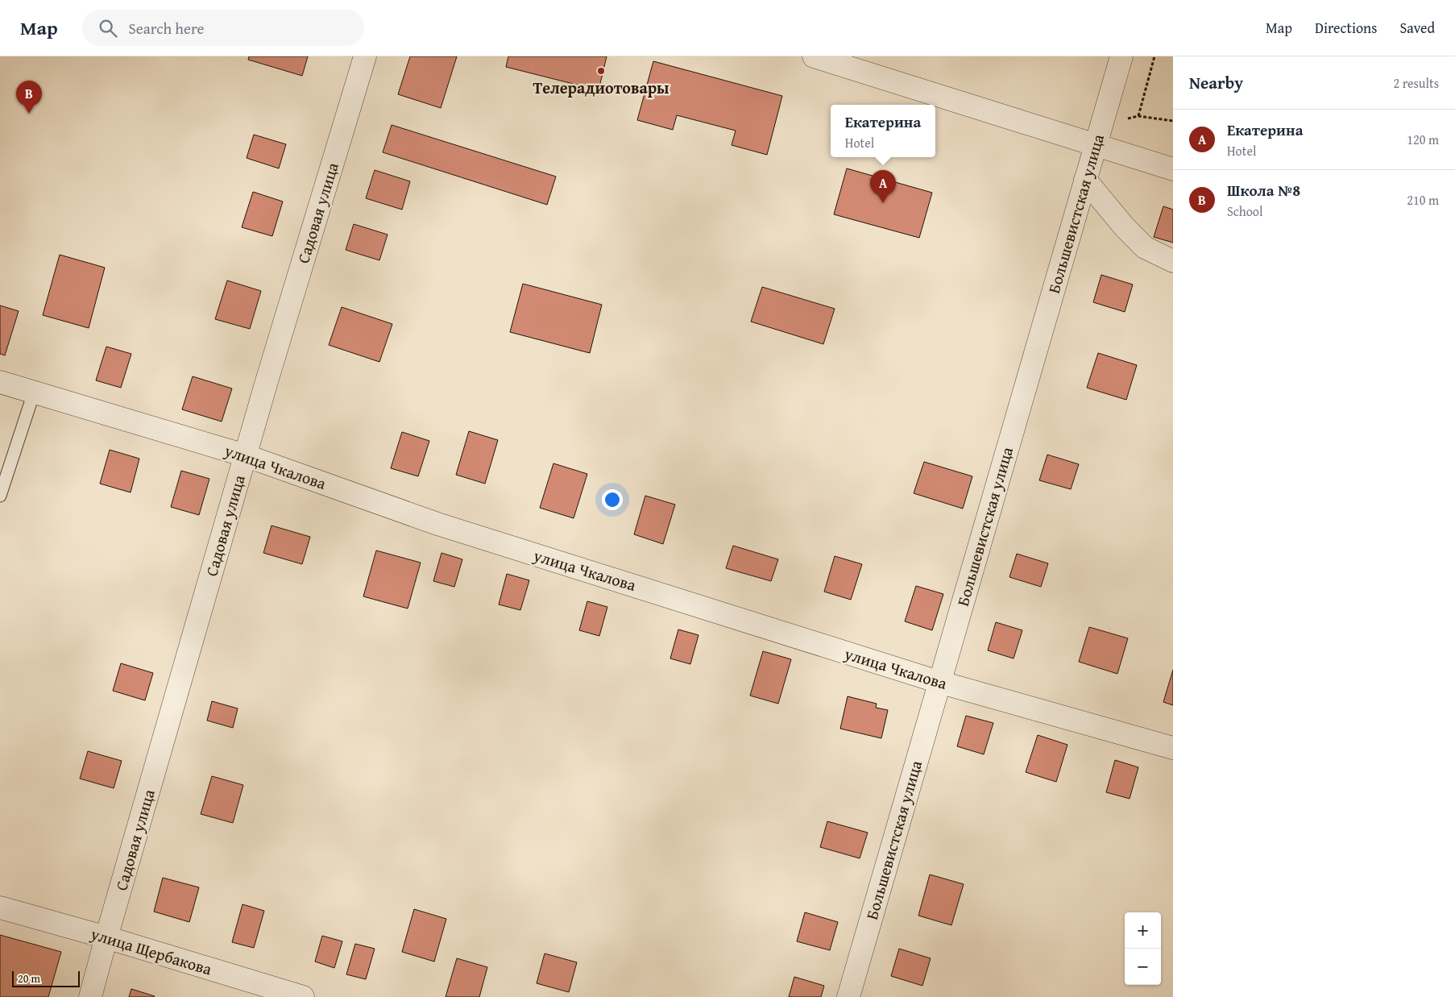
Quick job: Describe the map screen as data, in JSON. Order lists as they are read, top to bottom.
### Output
{
  "streets": {
    "street": [
      "Садовая улица",
      "Большевистская улица",
      "улица Чкалова",
      "улица Щербакова"
    ]
  },
  "crossings": [
    ["Садовая улица", "улица Чкалова"],
    ["Садовая улица", "улица Щербакова"],
    ["Большевистская улица", "улица Чкалова"]
  ],
  "places": ["Телерадиотовары"],
  "scale_bar": "20 m",
  "page": {
    "header": "Map",
    "search": "Search here",
    "nav": ["Map", "Directions", "Saved"],
    "heading": ["Nearby", "2 results"],
    "pins": ["B", "A"],
    "popup": ["Екатерина", "Hotel"],
    "list": [
      {
        "mark": "A",
        "name": "Екатерина",
        "note": "Hotel",
        "value": "120 m"
      },
      {
        "mark": "B",
        "name": "Школа №8",
        "note": "School",
        "value": "210 m"
      }
    ],
    "map_buttons": ["+", "−"],
    "scale": "20 m"
  }
}
